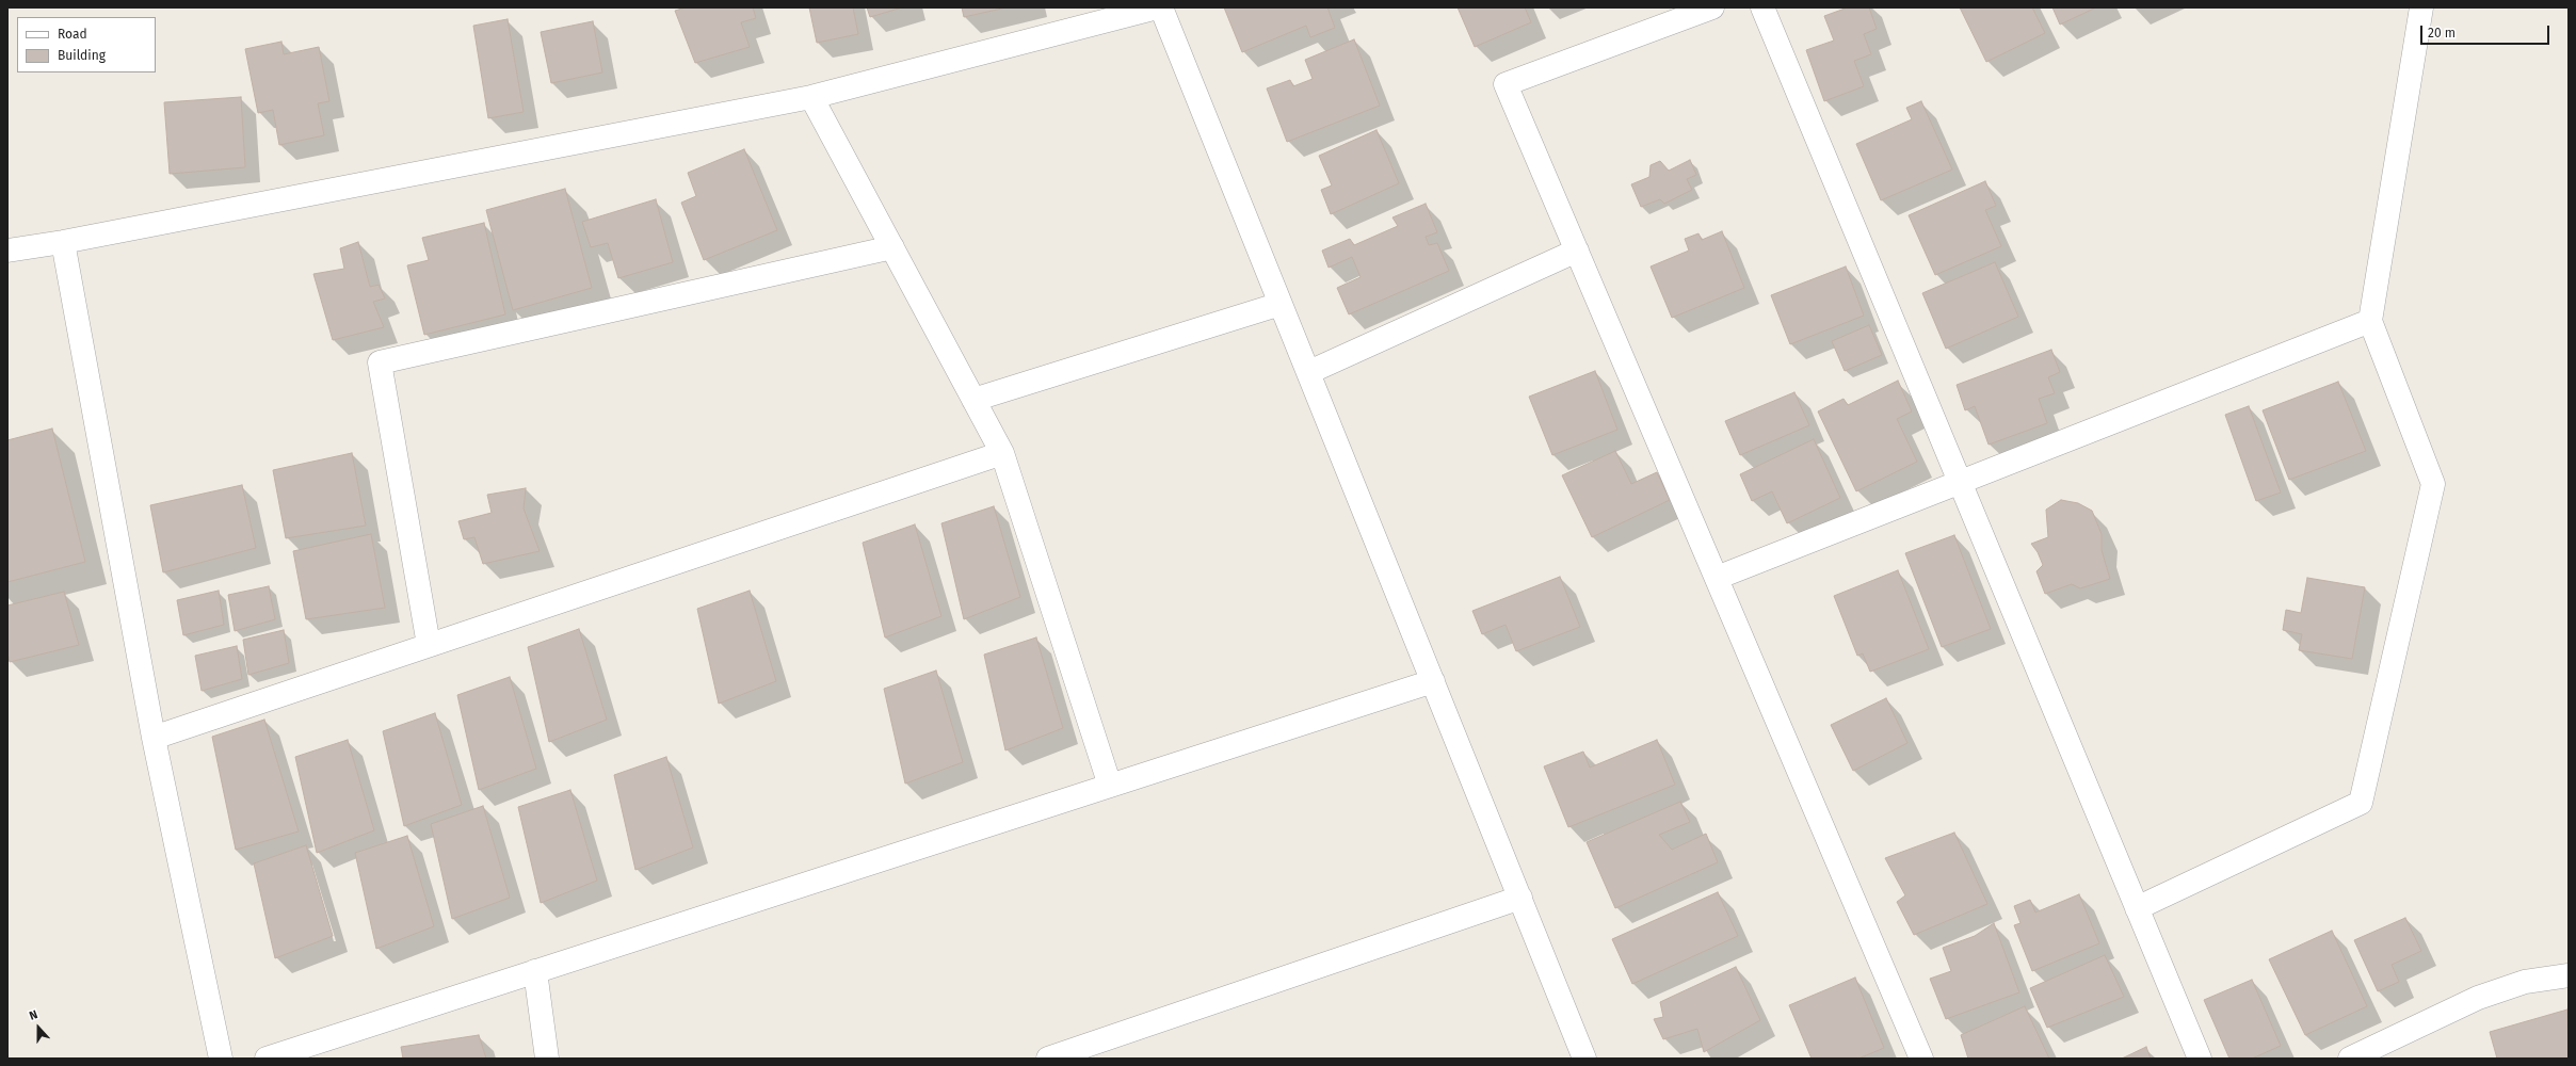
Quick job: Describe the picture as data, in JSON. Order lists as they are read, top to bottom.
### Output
{
  "legend": ["Road", "Building"],
  "scale_bar": "20 m",
  "north": "top"
}
